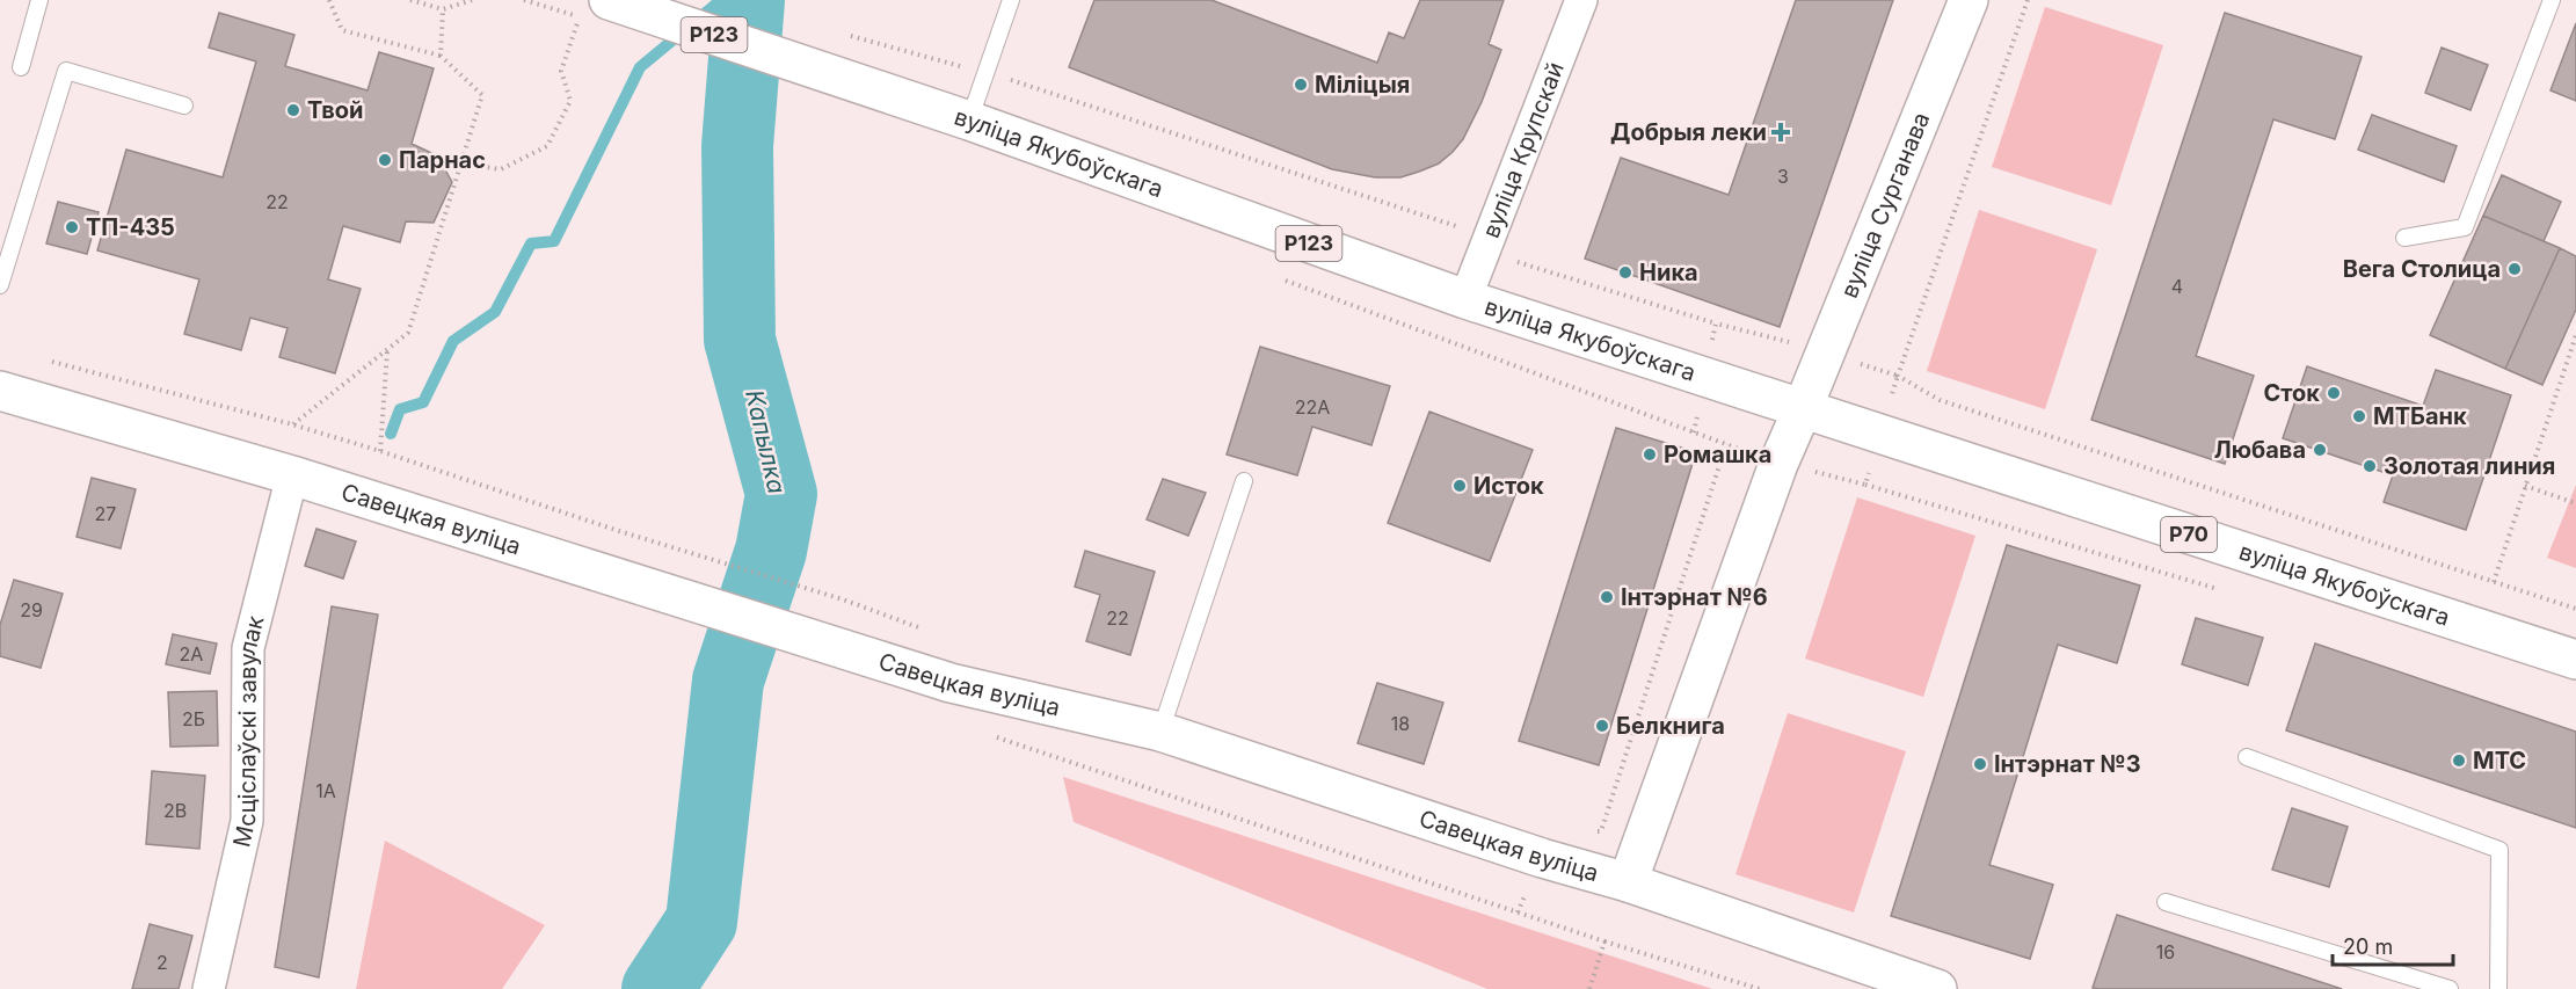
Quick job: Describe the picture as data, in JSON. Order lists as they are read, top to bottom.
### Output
{
  "streets": {
    "main road": [
      "Р123",
      "вуліца Якубоўскага",
      "вуліца Сурганава",
      "Савецкая вуліца",
      "Р70"
    ],
    "street": ["вуліца Крупскай", "Мсціслаўскі завулак"]
  },
  "crossings": [
    ["вуліца Крупскай", "вуліца Якубоўскага"],
    ["вуліца Якубоўскага", "вуліца Сурганава"],
    ["вуліца Сурганава", "Савецкая вуліца"],
    ["Савецкая вуліца", "Мсціслаўскі завулак"]
  ],
  "water": ["Капылка"],
  "places": {
    "other": [
      "Міліцыя",
      "Твой",
      "Парнас",
      "ТП-435",
      "Вега Столица",
      "Ника",
      "Сток",
      "МТБанк",
      "Любава",
      "Ромашка",
      "Золотая линия",
      "Исток",
      "Інтэрнат №6",
      "Белкнига",
      "МТС",
      "Інтэрнат №3"
    ],
    "health": ["Добрыя леки"]
  },
  "house_numbers": [
    "3",
    "22",
    "4",
    "22А",
    "27",
    "29",
    "22",
    "2А",
    "2Б",
    "18",
    "1А",
    "2В",
    "16",
    "2"
  ],
  "scale_bar": "20 m"
}
